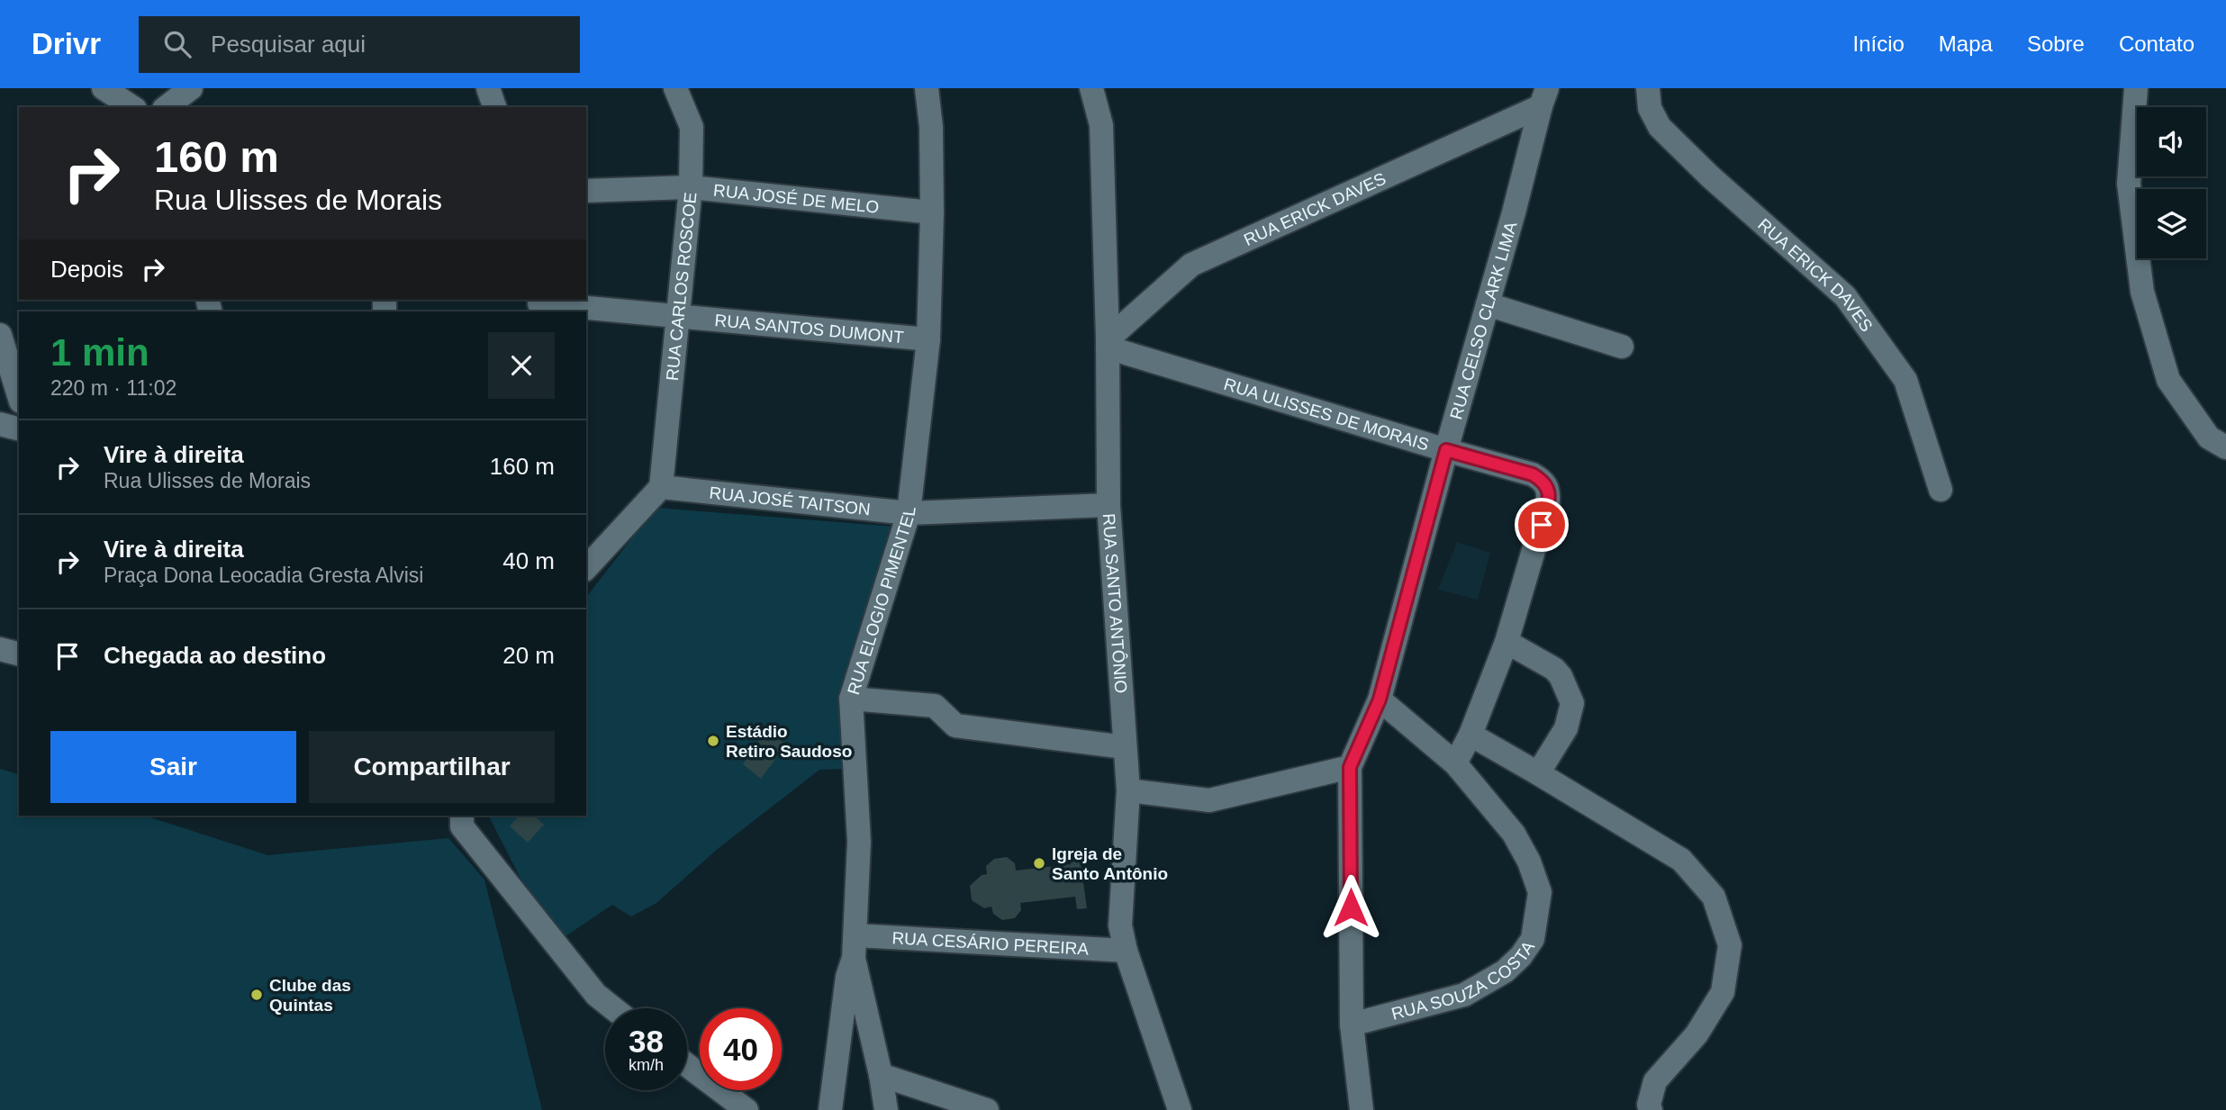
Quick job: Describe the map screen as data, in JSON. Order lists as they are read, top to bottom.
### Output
{
  "streets": {
    "street": [
      "RUA JOSÉ DE MELO",
      "RUA ERICK DAVES",
      "RUA CARLOS ROSCOE",
      "RUA CELSO CLARK LIMA",
      "RUA SANTOS DUMONT",
      "RUA ULISSES DE MORAIS",
      "RUA JOSÉ TAITSON",
      "RUA ELOGIO PIMENTEL",
      "RUA SANTO ANTÔNIO",
      "RUA CESÁRIO PEREIRA",
      "RUA SOUZA COSTA"
    ]
  },
  "crossings": [
    ["RUA JOSÉ DE MELO", "RUA CARLOS ROSCOE"],
    ["RUA JOSÉ DE MELO", "RUA ELOGIO PIMENTEL"],
    ["RUA ERICK DAVES", "RUA CELSO CLARK LIMA"],
    ["RUA ERICK DAVES", "RUA ULISSES DE MORAIS"],
    ["RUA ERICK DAVES", "RUA SANTO ANTÔNIO"],
    ["RUA CARLOS ROSCOE", "RUA SANTOS DUMONT"],
    ["RUA CARLOS ROSCOE", "RUA JOSÉ TAITSON"],
    ["RUA CELSO CLARK LIMA", "RUA ULISSES DE MORAIS"],
    ["RUA CELSO CLARK LIMA", "RUA SOUZA COSTA"],
    ["RUA SANTOS DUMONT", "RUA ELOGIO PIMENTEL"],
    ["RUA ULISSES DE MORAIS", "RUA SANTO ANTÔNIO"],
    ["RUA JOSÉ TAITSON", "RUA ELOGIO PIMENTEL"],
    ["RUA JOSÉ TAITSON", "RUA SANTO ANTÔNIO"],
    ["RUA ELOGIO PIMENTEL", "RUA CESÁRIO PEREIRA"],
    ["RUA SANTO ANTÔNIO", "RUA CESÁRIO PEREIRA"]
  ],
  "places": ["Estádio Retiro Saudoso", "Igreja de Santo Antônio", "Clube das Quintas"],
  "page": {
    "header": "Drivr",
    "search": "Pesquisar aqui",
    "nav": [
      "Início",
      "Mapa",
      "Sobre",
      "Contato"
    ],
    "turn": ["160 m", "Rua Ulisses de Morais"],
    "then": "Depois",
    "heading": ["1 min", "220 m · 11:02"],
    "list": [
      {
        "name": "Vire à direita",
        "note": "Rua Ulisses de Morais",
        "value": "160 m"
      },
      {
        "name": "Vire à direita",
        "note": "Praça Dona Leocadia Gresta Alvisi",
        "value": "40 m"
      },
      {
        "name": "Chegada ao destino",
        "value": "20 m"
      }
    ],
    "buttons": ["Sair", "Compartilhar"],
    "speed": "38 km/h",
    "limit": "40"
  }
}
